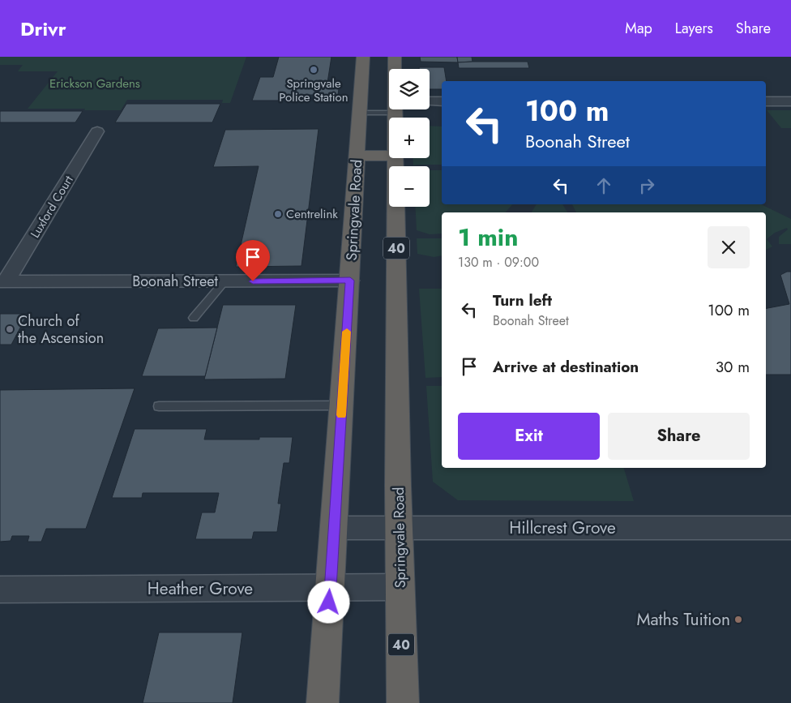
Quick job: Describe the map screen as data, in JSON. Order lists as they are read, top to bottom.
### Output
{
  "streets": {
    "highway": ["Springvale Road", "40"],
    "street": [
      "Luxford Court",
      "Boonah Street",
      "Hillcrest Grove",
      "Heather Grove"
    ]
  },
  "crossings": [
    ["Luxford Court", "Boonah Street"],
    ["Springvale Road", "Boonah Street"],
    ["Springvale Road", "Hillcrest Grove"],
    ["Springvale Road", "Heather Grove"]
  ],
  "parks": ["Erickson Gardens"],
  "places": [
    "Springvale Police Station",
    "Centrelink",
    "Church of the Ascension",
    "Maths Tuition"
  ],
  "page": {
    "header": "Drivr",
    "nav": ["Map", "Layers", "Share"],
    "map_buttons": ["+", "−"],
    "turn": ["100 m", "Boonah Street"],
    "heading": ["1 min", "130 m · 09:00"],
    "list": [
      {
        "name": "Turn left",
        "note": "Boonah Street",
        "value": "100 m"
      },
      {
        "name": "Arrive at destination",
        "value": "30 m"
      }
    ],
    "buttons": ["Exit", "Share"]
  }
}
